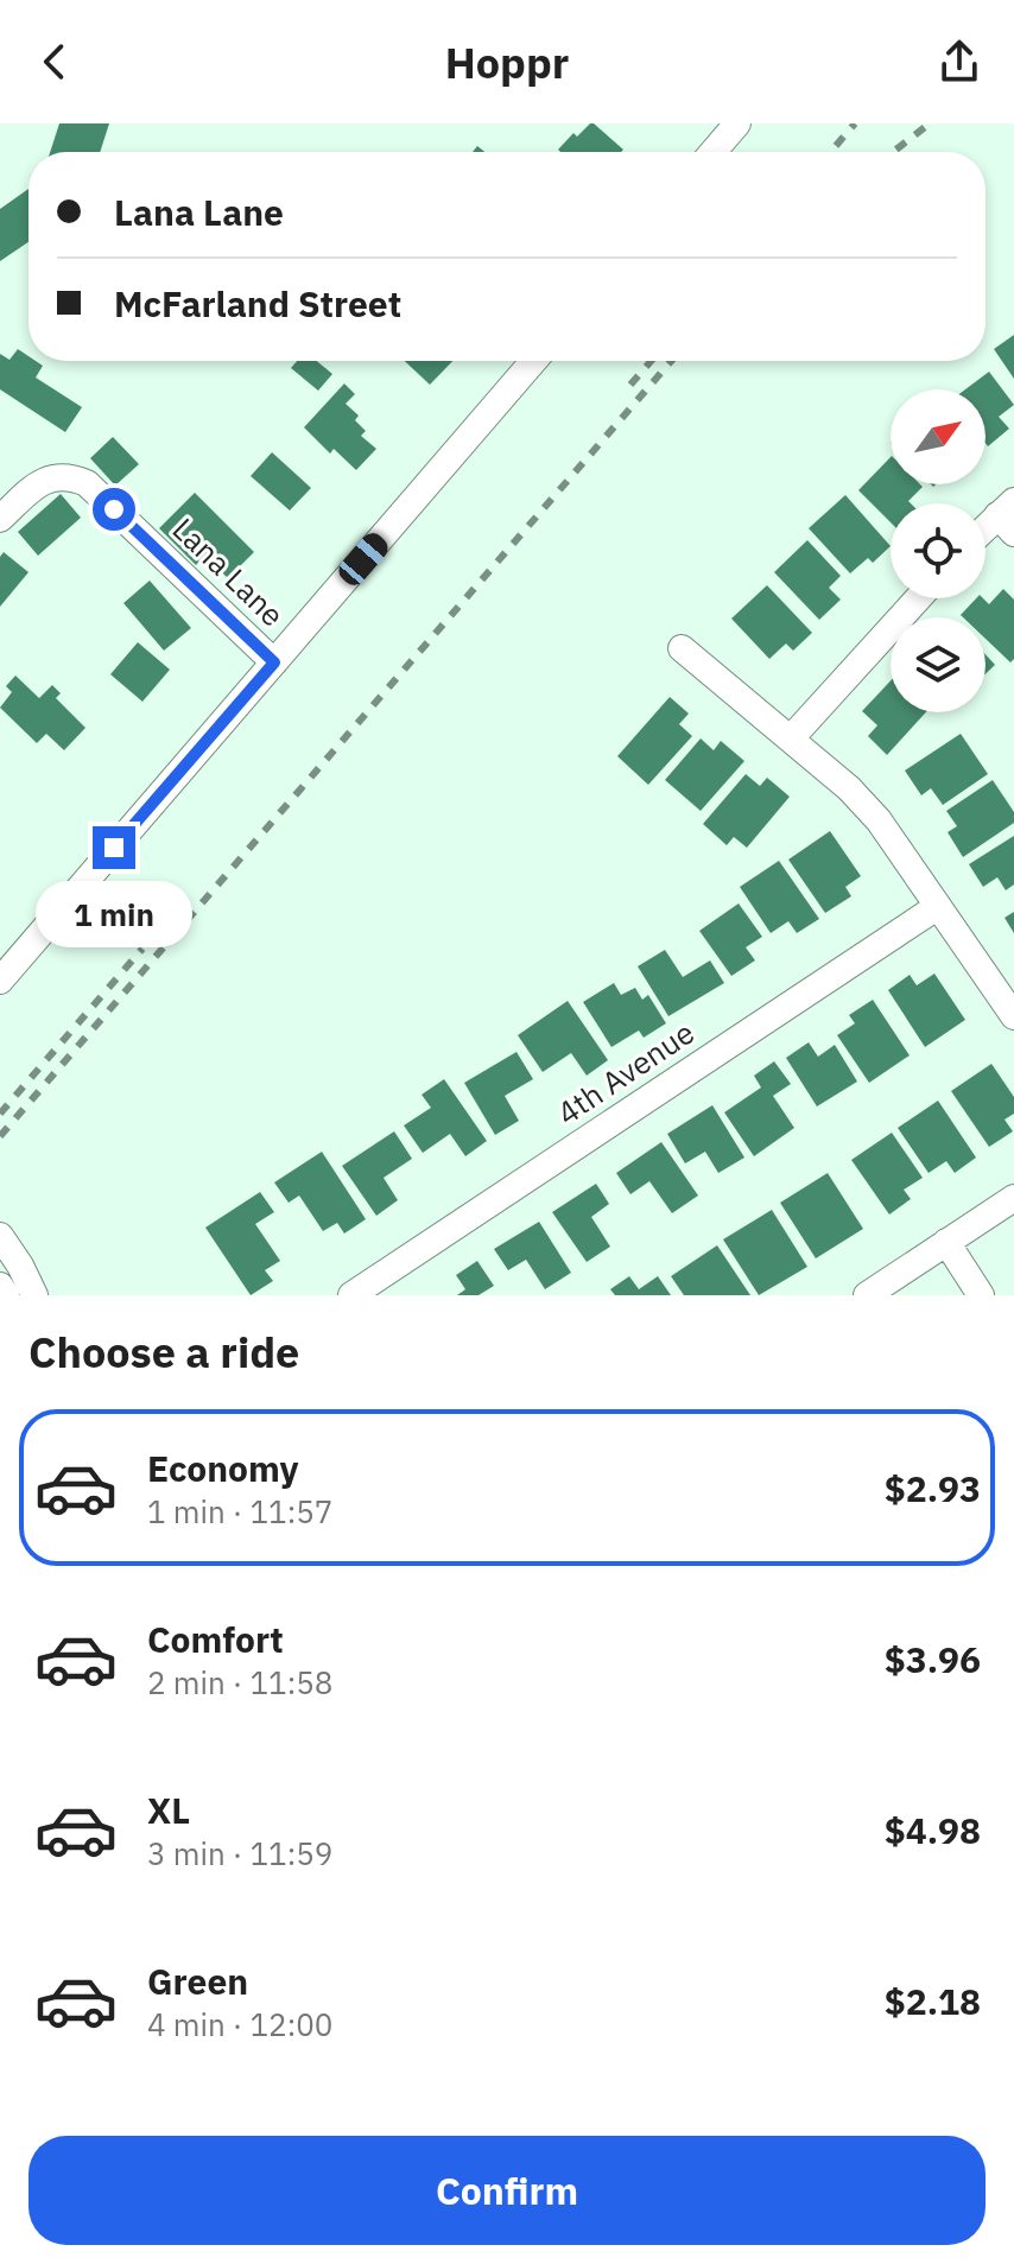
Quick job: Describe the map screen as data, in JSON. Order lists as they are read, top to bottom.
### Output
{
  "streets": {
    "street": ["Lana Lane", "4th Avenue"]
  },
  "north": "top right",
  "page": {
    "header": "Hoppr",
    "banner": ["Lana Lane", "McFarland Street"],
    "bubble": "1 min",
    "heading": "Choose a ride",
    "list": [
      {
        "name": "Economy",
        "note": "1 min · 11:57",
        "value": "$2.93"
      },
      {
        "name": "Comfort",
        "note": "2 min · 11:58",
        "value": "$3.96"
      },
      {
        "name": "XL",
        "note": "3 min · 11:59",
        "value": "$4.98"
      },
      {
        "name": "Green",
        "note": "4 min · 12:00",
        "value": "$2.18"
      }
    ],
    "buttons": "Confirm"
  }
}
